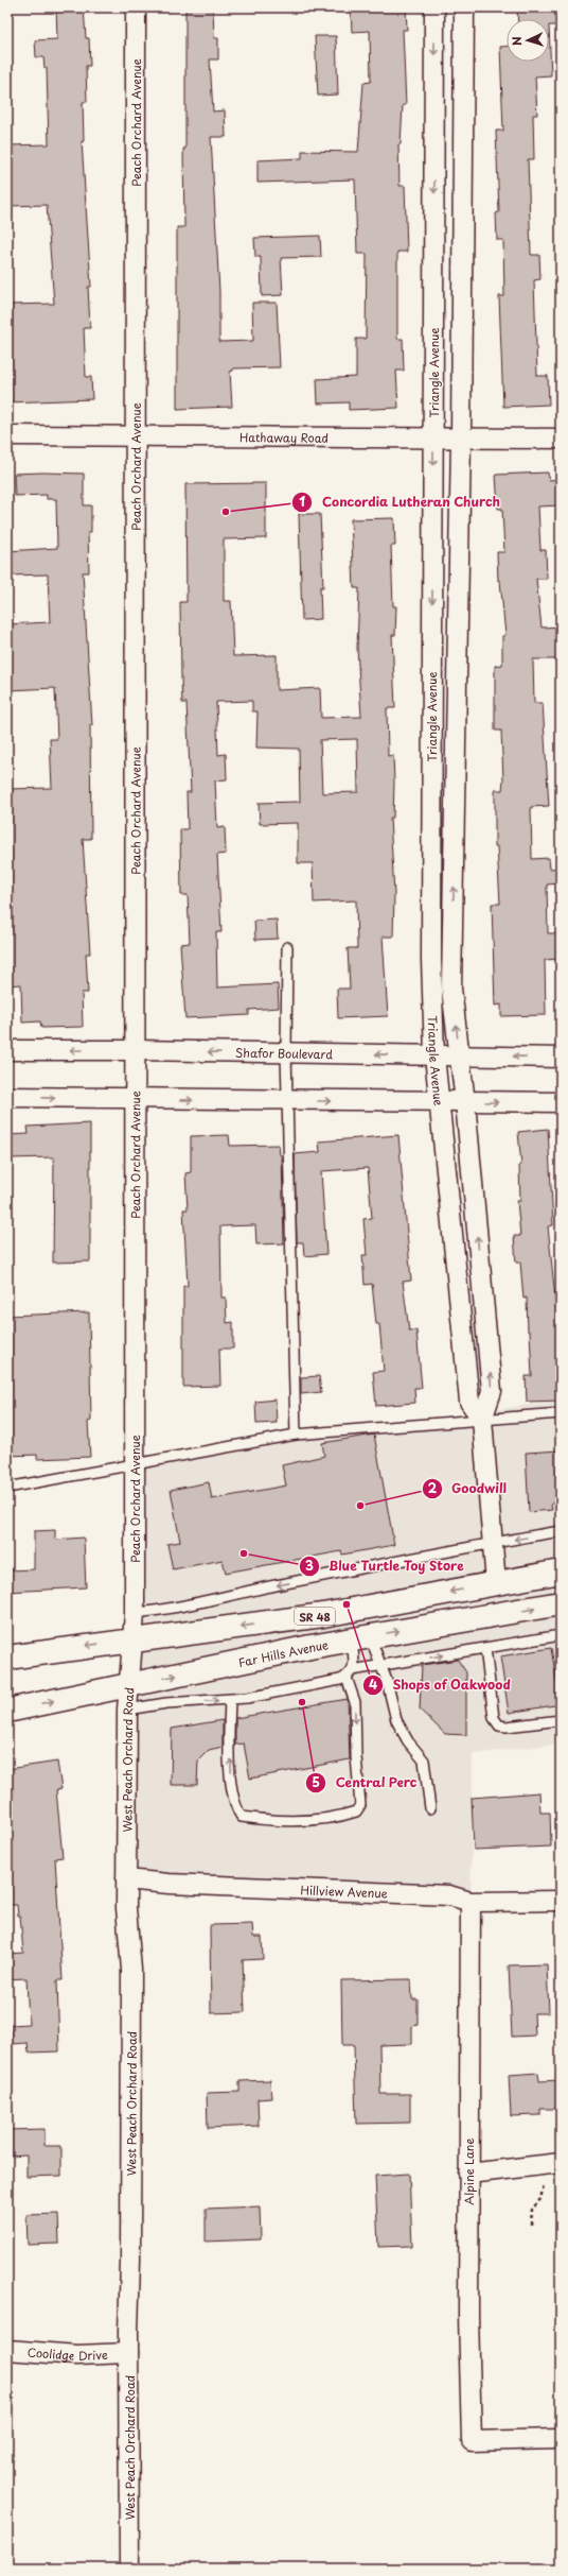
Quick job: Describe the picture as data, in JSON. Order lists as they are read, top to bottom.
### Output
{
  "streets": {
    "main road": ["SR 48", "Far Hills Avenue"],
    "street": [
      "Peach Orchard Avenue",
      "Triangle Avenue",
      "Hathaway Road",
      "Shafor Boulevard",
      "West Peach Orchard Road",
      "Hillview Avenue",
      "Alpine Lane",
      "Coolidge Drive"
    ]
  },
  "crossings": [
    ["Peach Orchard Avenue", "Hathaway Road"],
    ["Peach Orchard Avenue", "Shafor Boulevard"],
    ["Peach Orchard Avenue", "SR 48"],
    ["Peach Orchard Avenue", "West Peach Orchard Road"],
    ["Triangle Avenue", "Hathaway Road"],
    ["Triangle Avenue", "Shafor Boulevard"],
    ["Triangle Avenue", "SR 48"],
    ["SR 48", "West Peach Orchard Road"],
    ["Far Hills Avenue", "West Peach Orchard Road"],
    ["West Peach Orchard Road", "Hillview Avenue"],
    ["West Peach Orchard Road", "Coolidge Drive"],
    ["Hillview Avenue", "Alpine Lane"]
  ],
  "places": [
    "Concordia Lutheran Church",
    "Goodwill",
    "Blue Turtle Toy Store",
    "Shops of Oakwood",
    "Central Perc"
  ],
  "north": "left"
}
